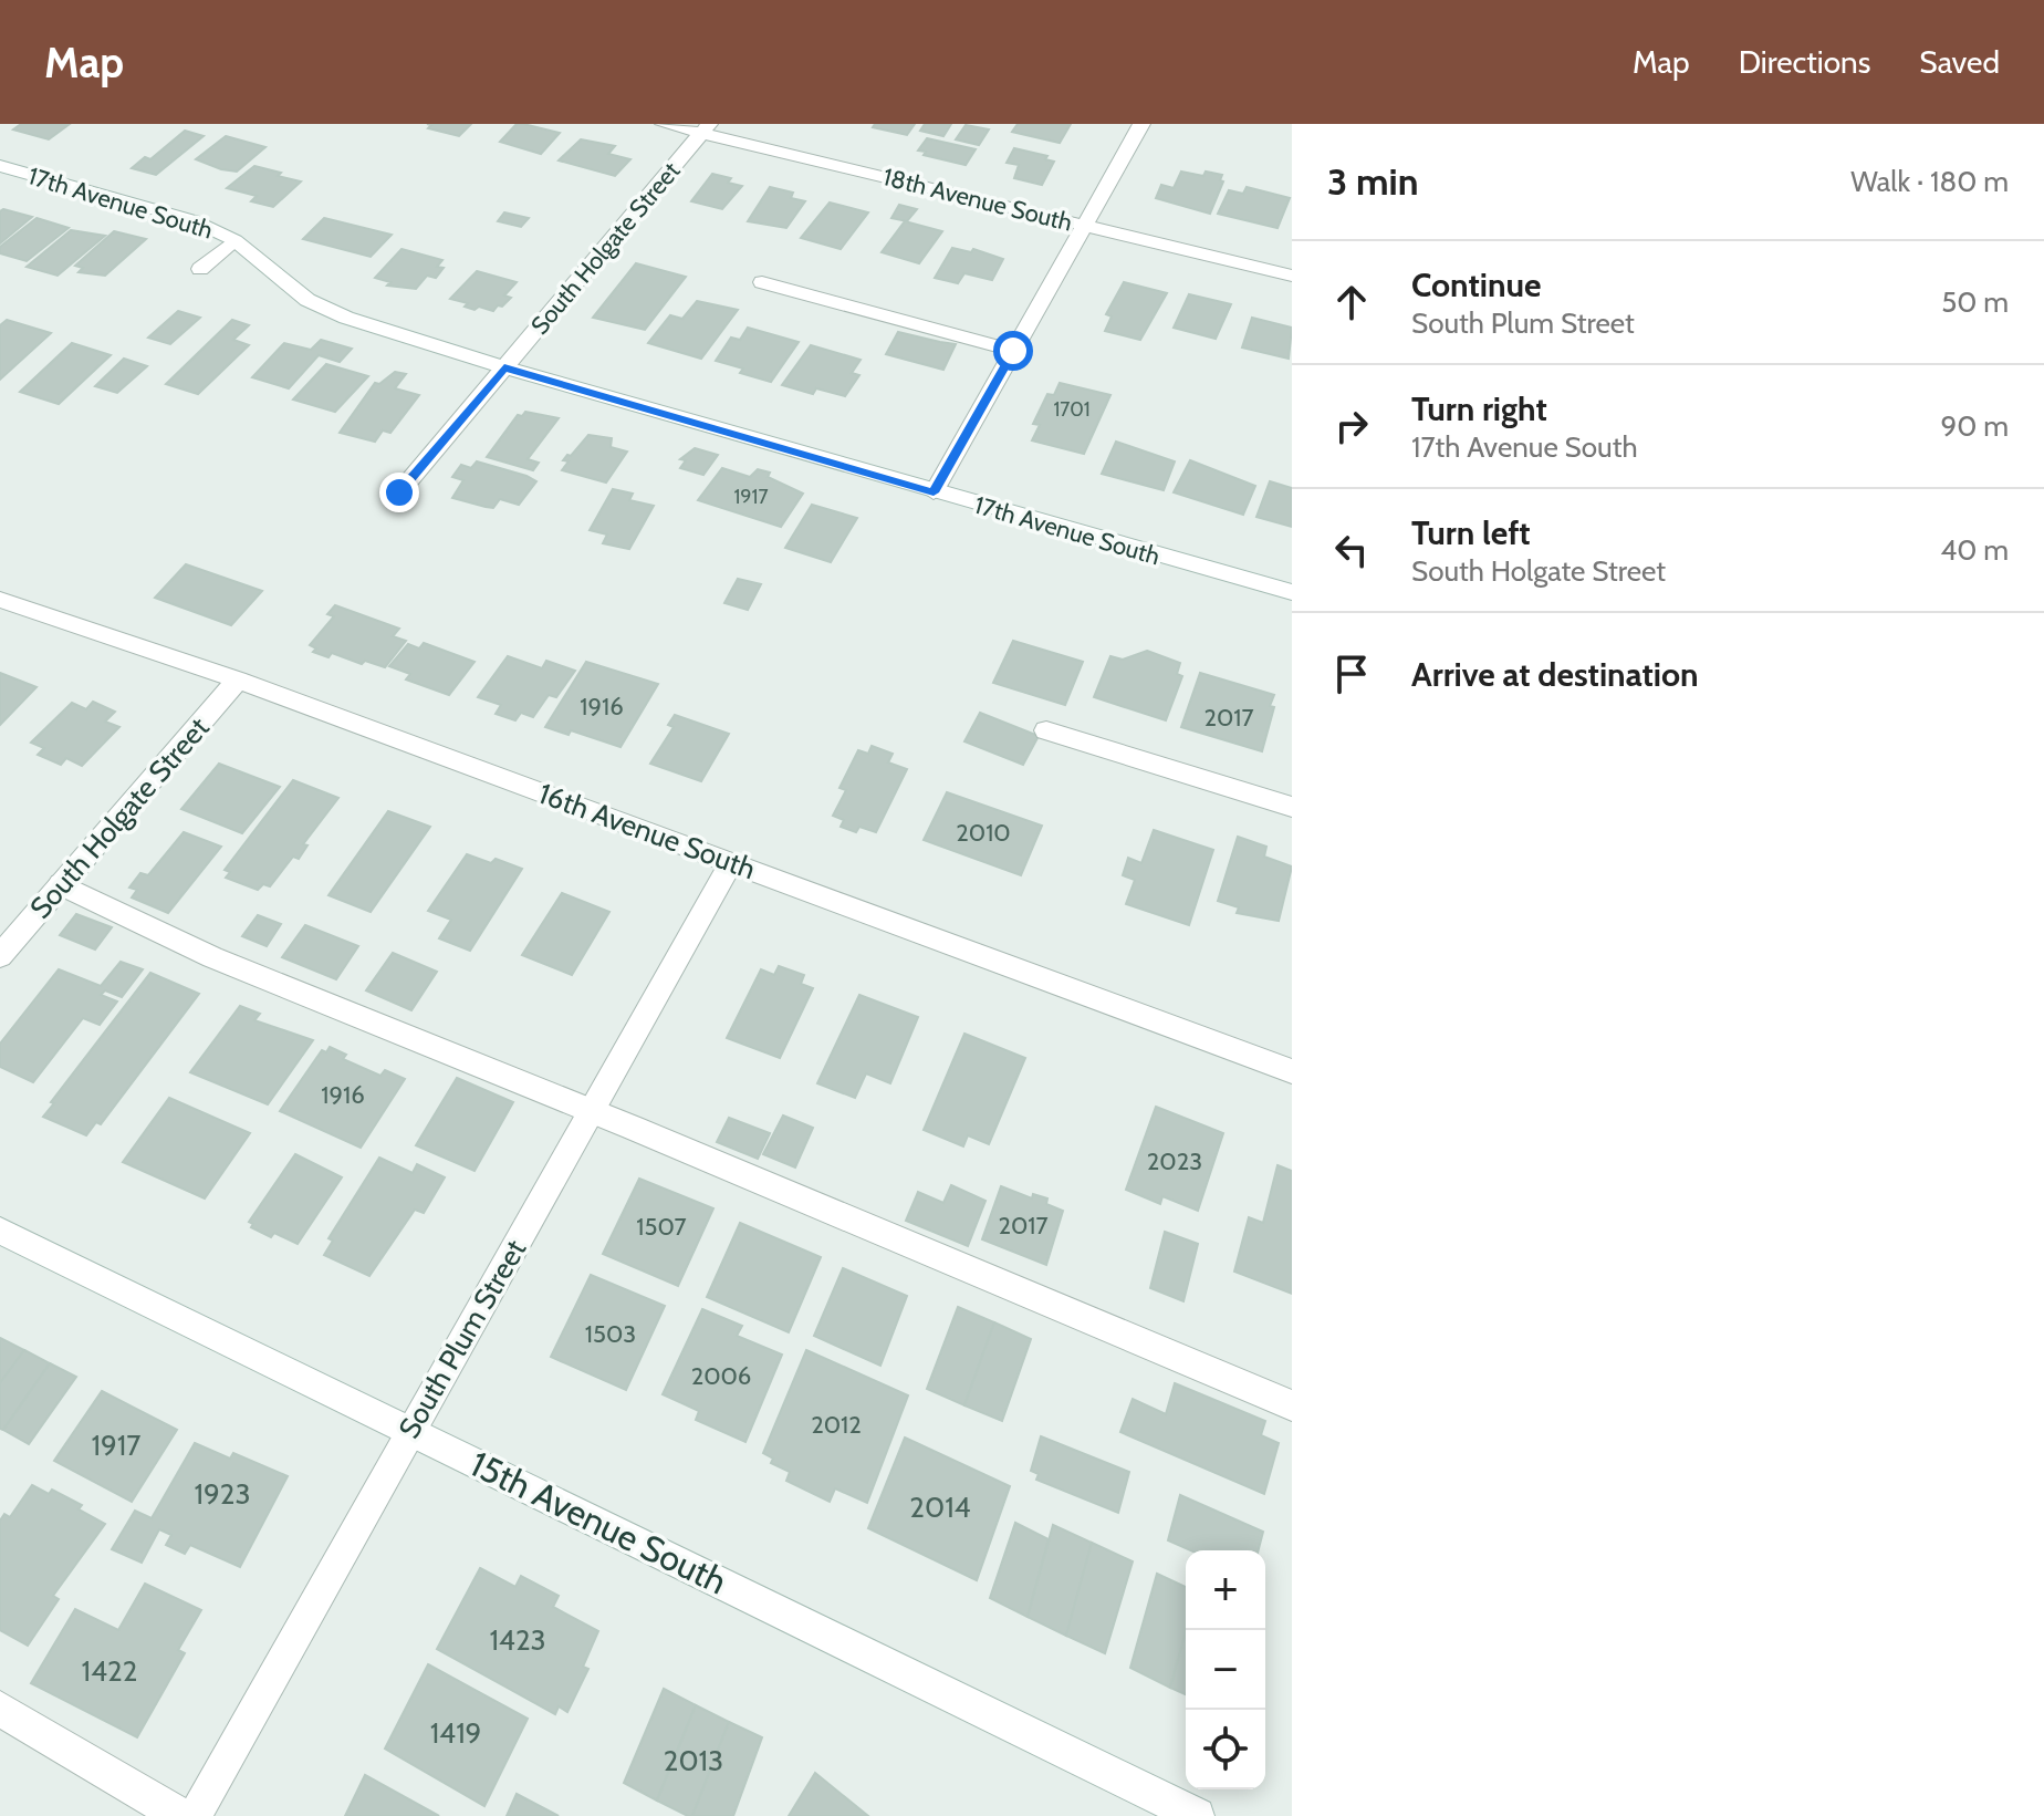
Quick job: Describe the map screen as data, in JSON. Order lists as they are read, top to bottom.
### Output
{
  "streets": {
    "street": [
      "18th Avenue South",
      "17th Avenue South",
      "South Holgate Street",
      "16th Avenue South",
      "South Plum Street",
      "15th Avenue South"
    ]
  },
  "crossings": [
    ["18th Avenue South", "South Holgate Street"],
    ["17th Avenue South", "South Holgate Street"],
    ["South Holgate Street", "16th Avenue South"],
    ["16th Avenue South", "South Plum Street"],
    ["South Plum Street", "15th Avenue South"]
  ],
  "house_numbers": [
    "1701",
    "1917",
    "1916",
    "2017",
    "2010",
    "1916",
    "2023",
    "2017",
    "1507",
    "1503",
    "2006",
    "2012",
    "1917",
    "1923",
    "2014",
    "1423",
    "1422",
    "1419",
    "2013"
  ],
  "page": {
    "header": "Map",
    "nav": ["Map", "Directions", "Saved"],
    "heading": ["3 min", "Walk · 180 m"],
    "list": [
      ["Continue", "South Plum Street", "50 m"],
      ["Turn right", "17th Avenue South", "90 m"],
      ["Turn left", "South Holgate Street", "40 m"],
      "Arrive at destination"
    ],
    "map_buttons": ["+", "−"]
  }
}
